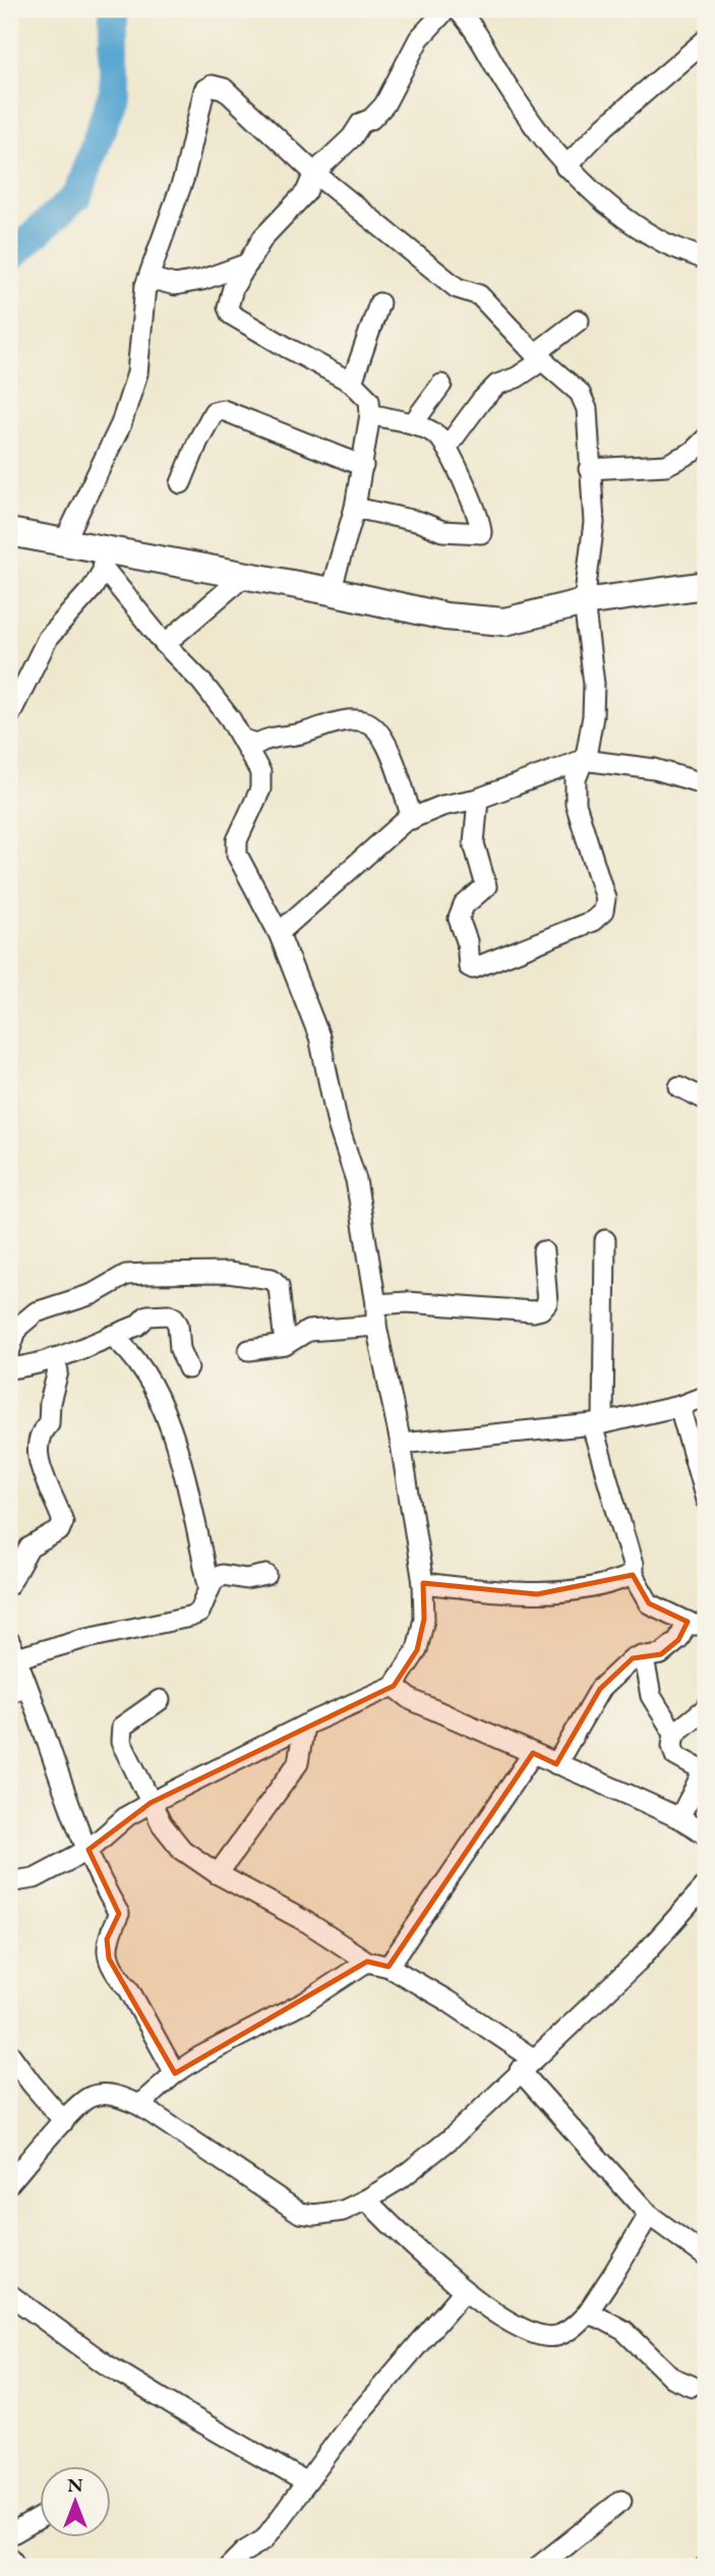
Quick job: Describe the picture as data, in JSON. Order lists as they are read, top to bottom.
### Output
{
  "north": "top"
}
